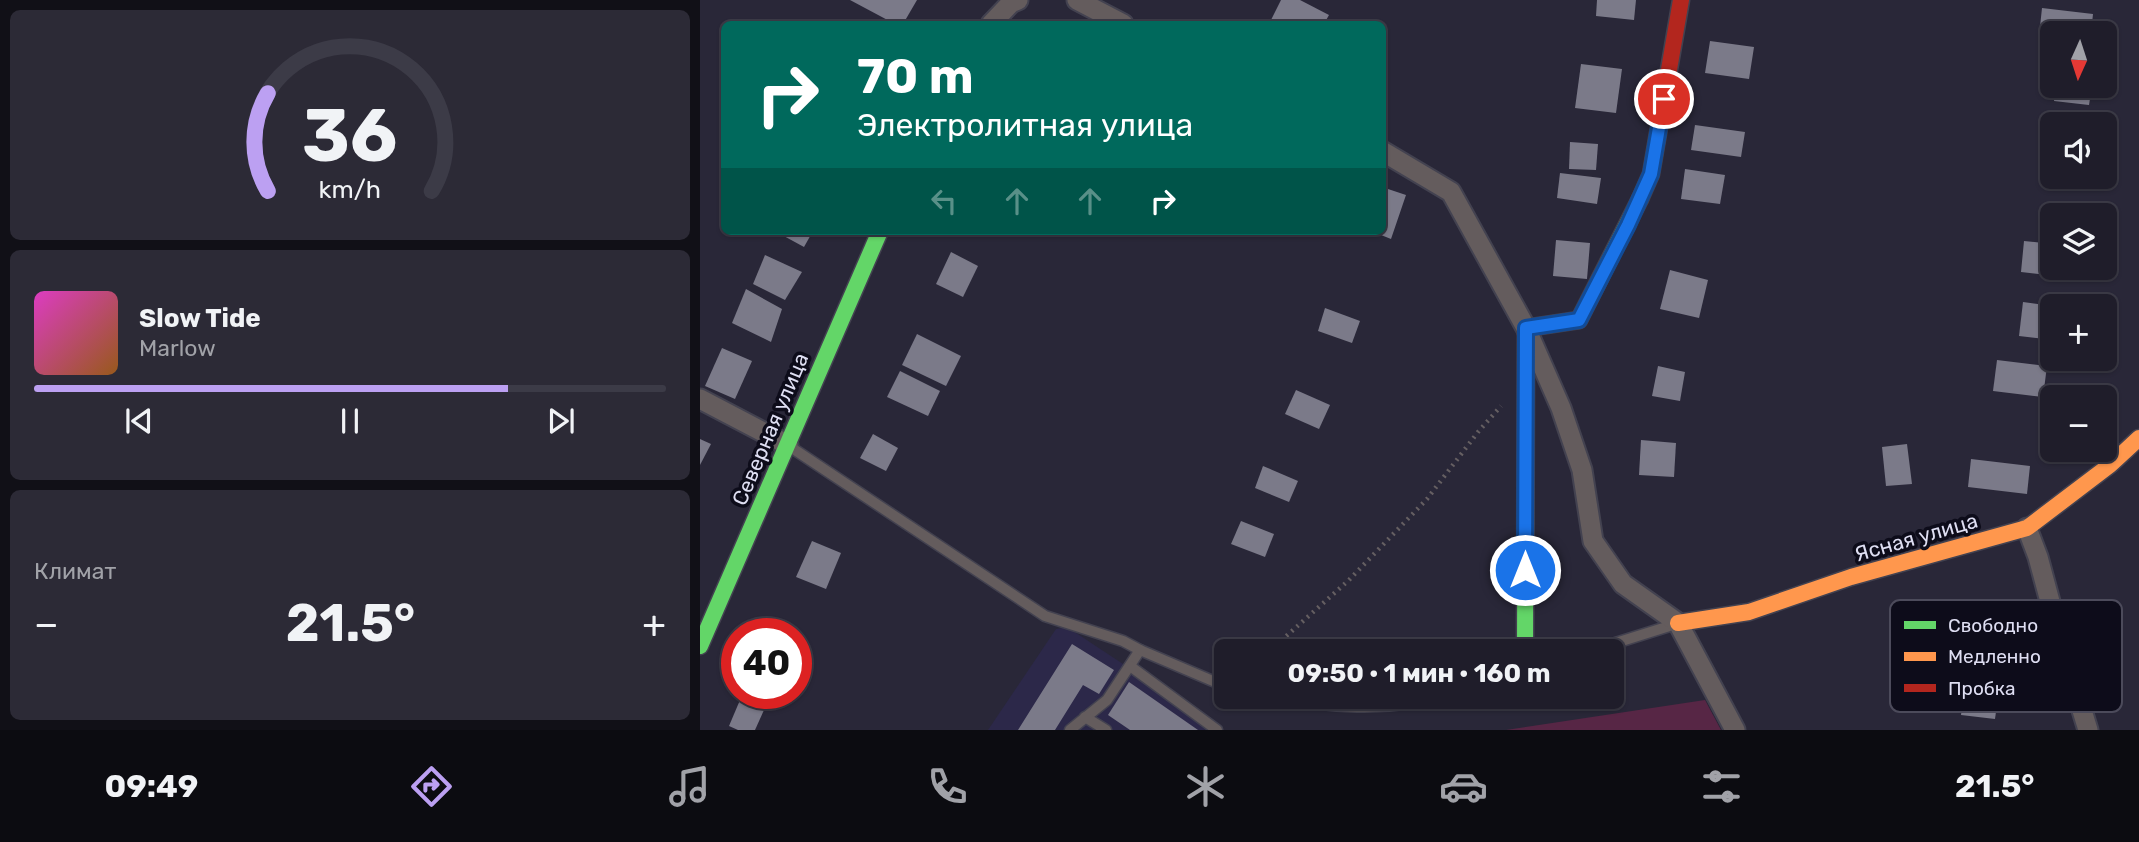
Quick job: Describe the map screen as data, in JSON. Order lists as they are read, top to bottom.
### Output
{
  "streets": {
    "street": ["Северная улица", "Ясная улица"]
  },
  "legend": ["Свободно", "Медленно", "Пробка"],
  "north": "bottom",
  "page": {
    "map_buttons": ["+", "−"],
    "turn": ["70 m", "Электролитная улица"],
    "song": ["Slow Tide", "Marlow"],
    "tile": "Климат",
    "heat": ["−", "21.5°", "+"],
    "limit": "40",
    "trip": "09:50 · 1 мин · 160 m",
    "tabs": ["09:49", "21.5°"],
    "gauge": ["36", "km/h"]
  }
}
